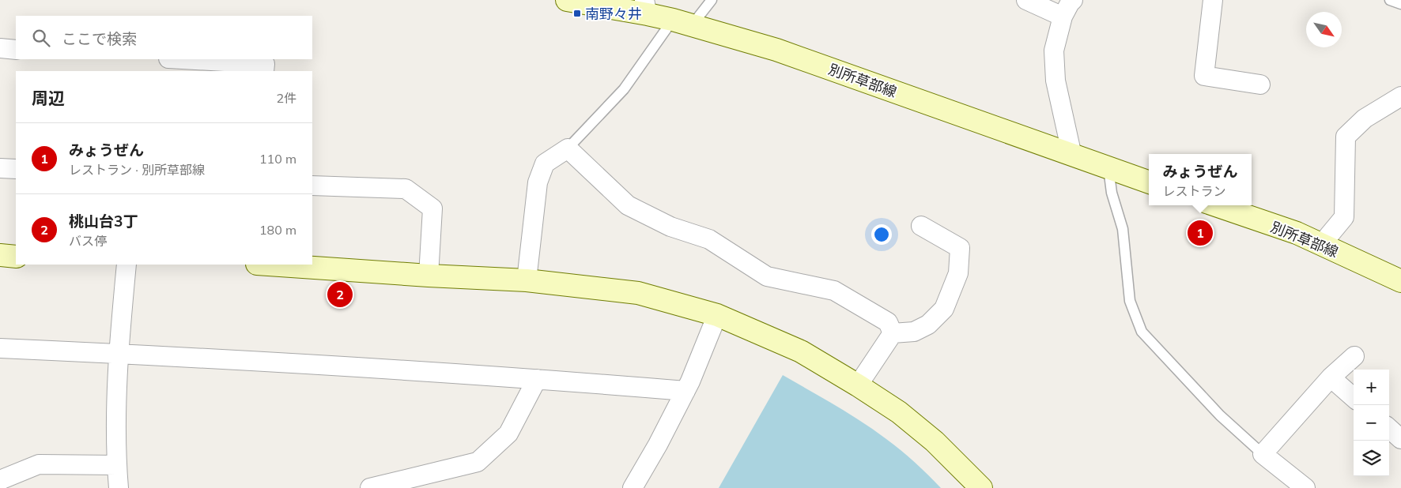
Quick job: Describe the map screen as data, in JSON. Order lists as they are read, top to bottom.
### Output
{
  "streets": {
    "main road": ["別所草部線"]
  },
  "places": {
    "transit": ["南野々井"]
  },
  "north": "bottom right",
  "page": {
    "search": "ここで検索",
    "heading": ["周辺", "2件"],
    "list": [
      {
        "mark": "1",
        "name": "みょうぜん",
        "note": "レストラン · 別所草部線",
        "value": "110 m"
      },
      {
        "mark": "2",
        "name": "桃山台3丁",
        "note": "バス停",
        "value": "180 m"
      }
    ],
    "popup": ["みょうぜん", "レストラン"],
    "pins": ["1", "2"],
    "map_buttons": ["+", "−"]
  }
}
